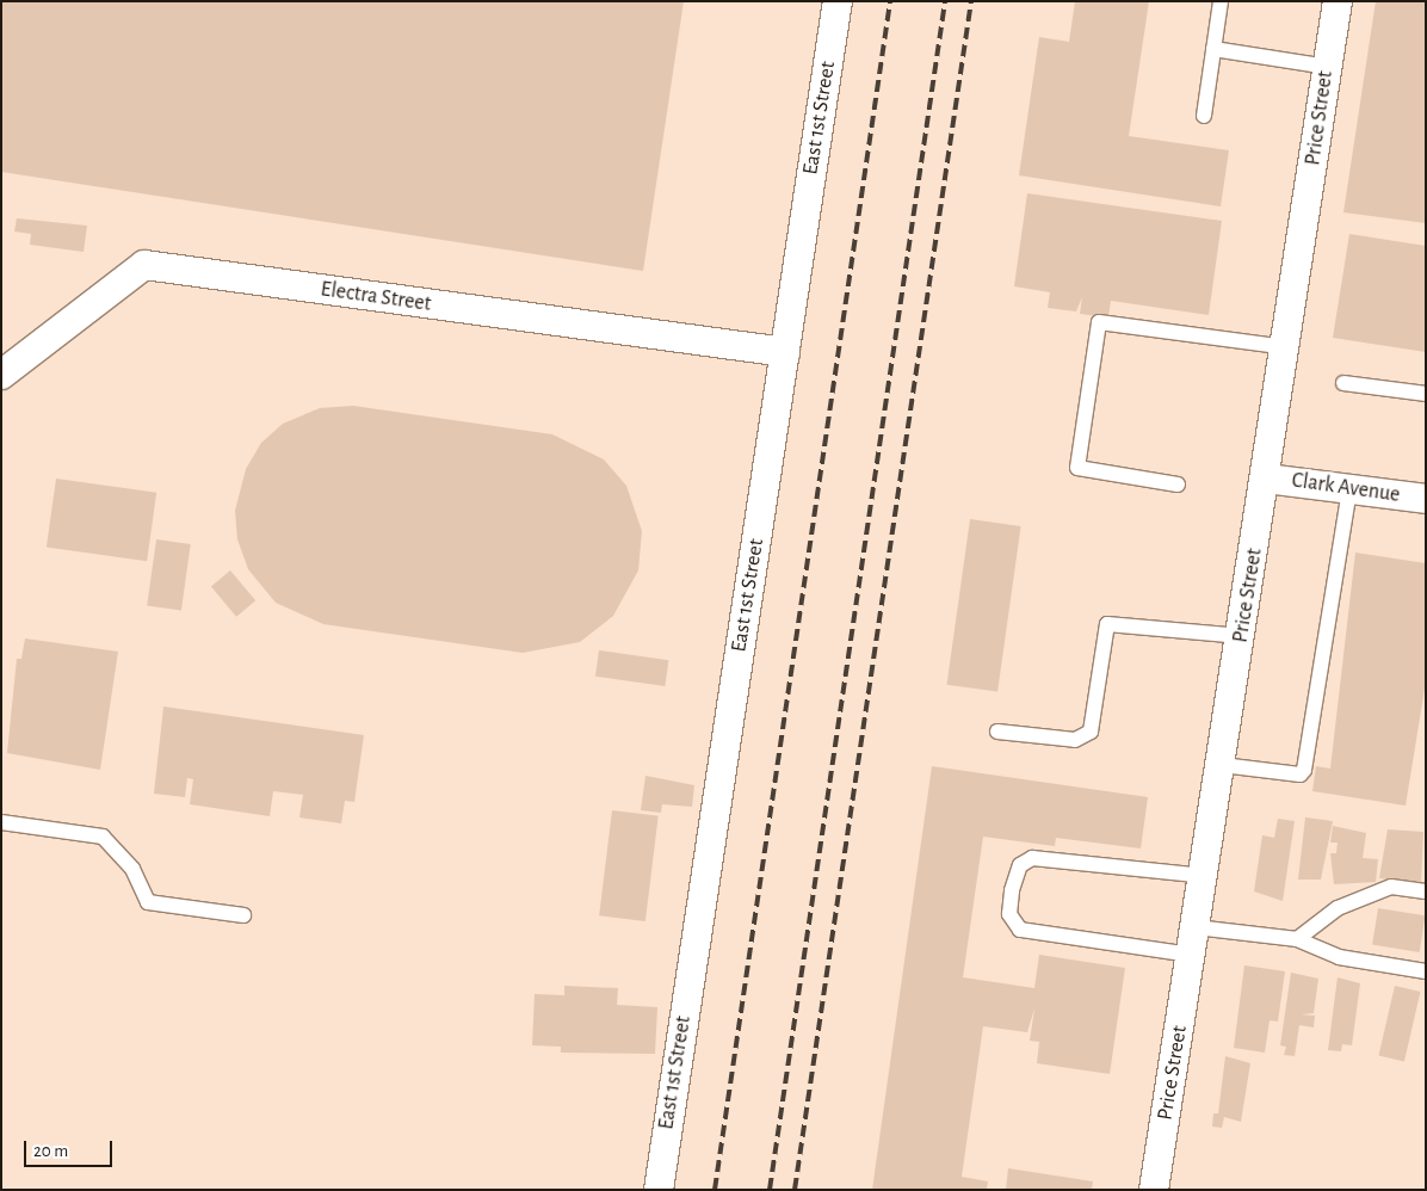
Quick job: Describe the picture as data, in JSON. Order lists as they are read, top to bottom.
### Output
{
  "streets": {
    "street": [
      "East 1st Street",
      "Price Street",
      "Electra Street",
      "Clark Avenue"
    ]
  },
  "crossings": [
    ["East 1st Street", "Electra Street"],
    ["Price Street", "Clark Avenue"]
  ],
  "scale_bar": "20 m"
}
